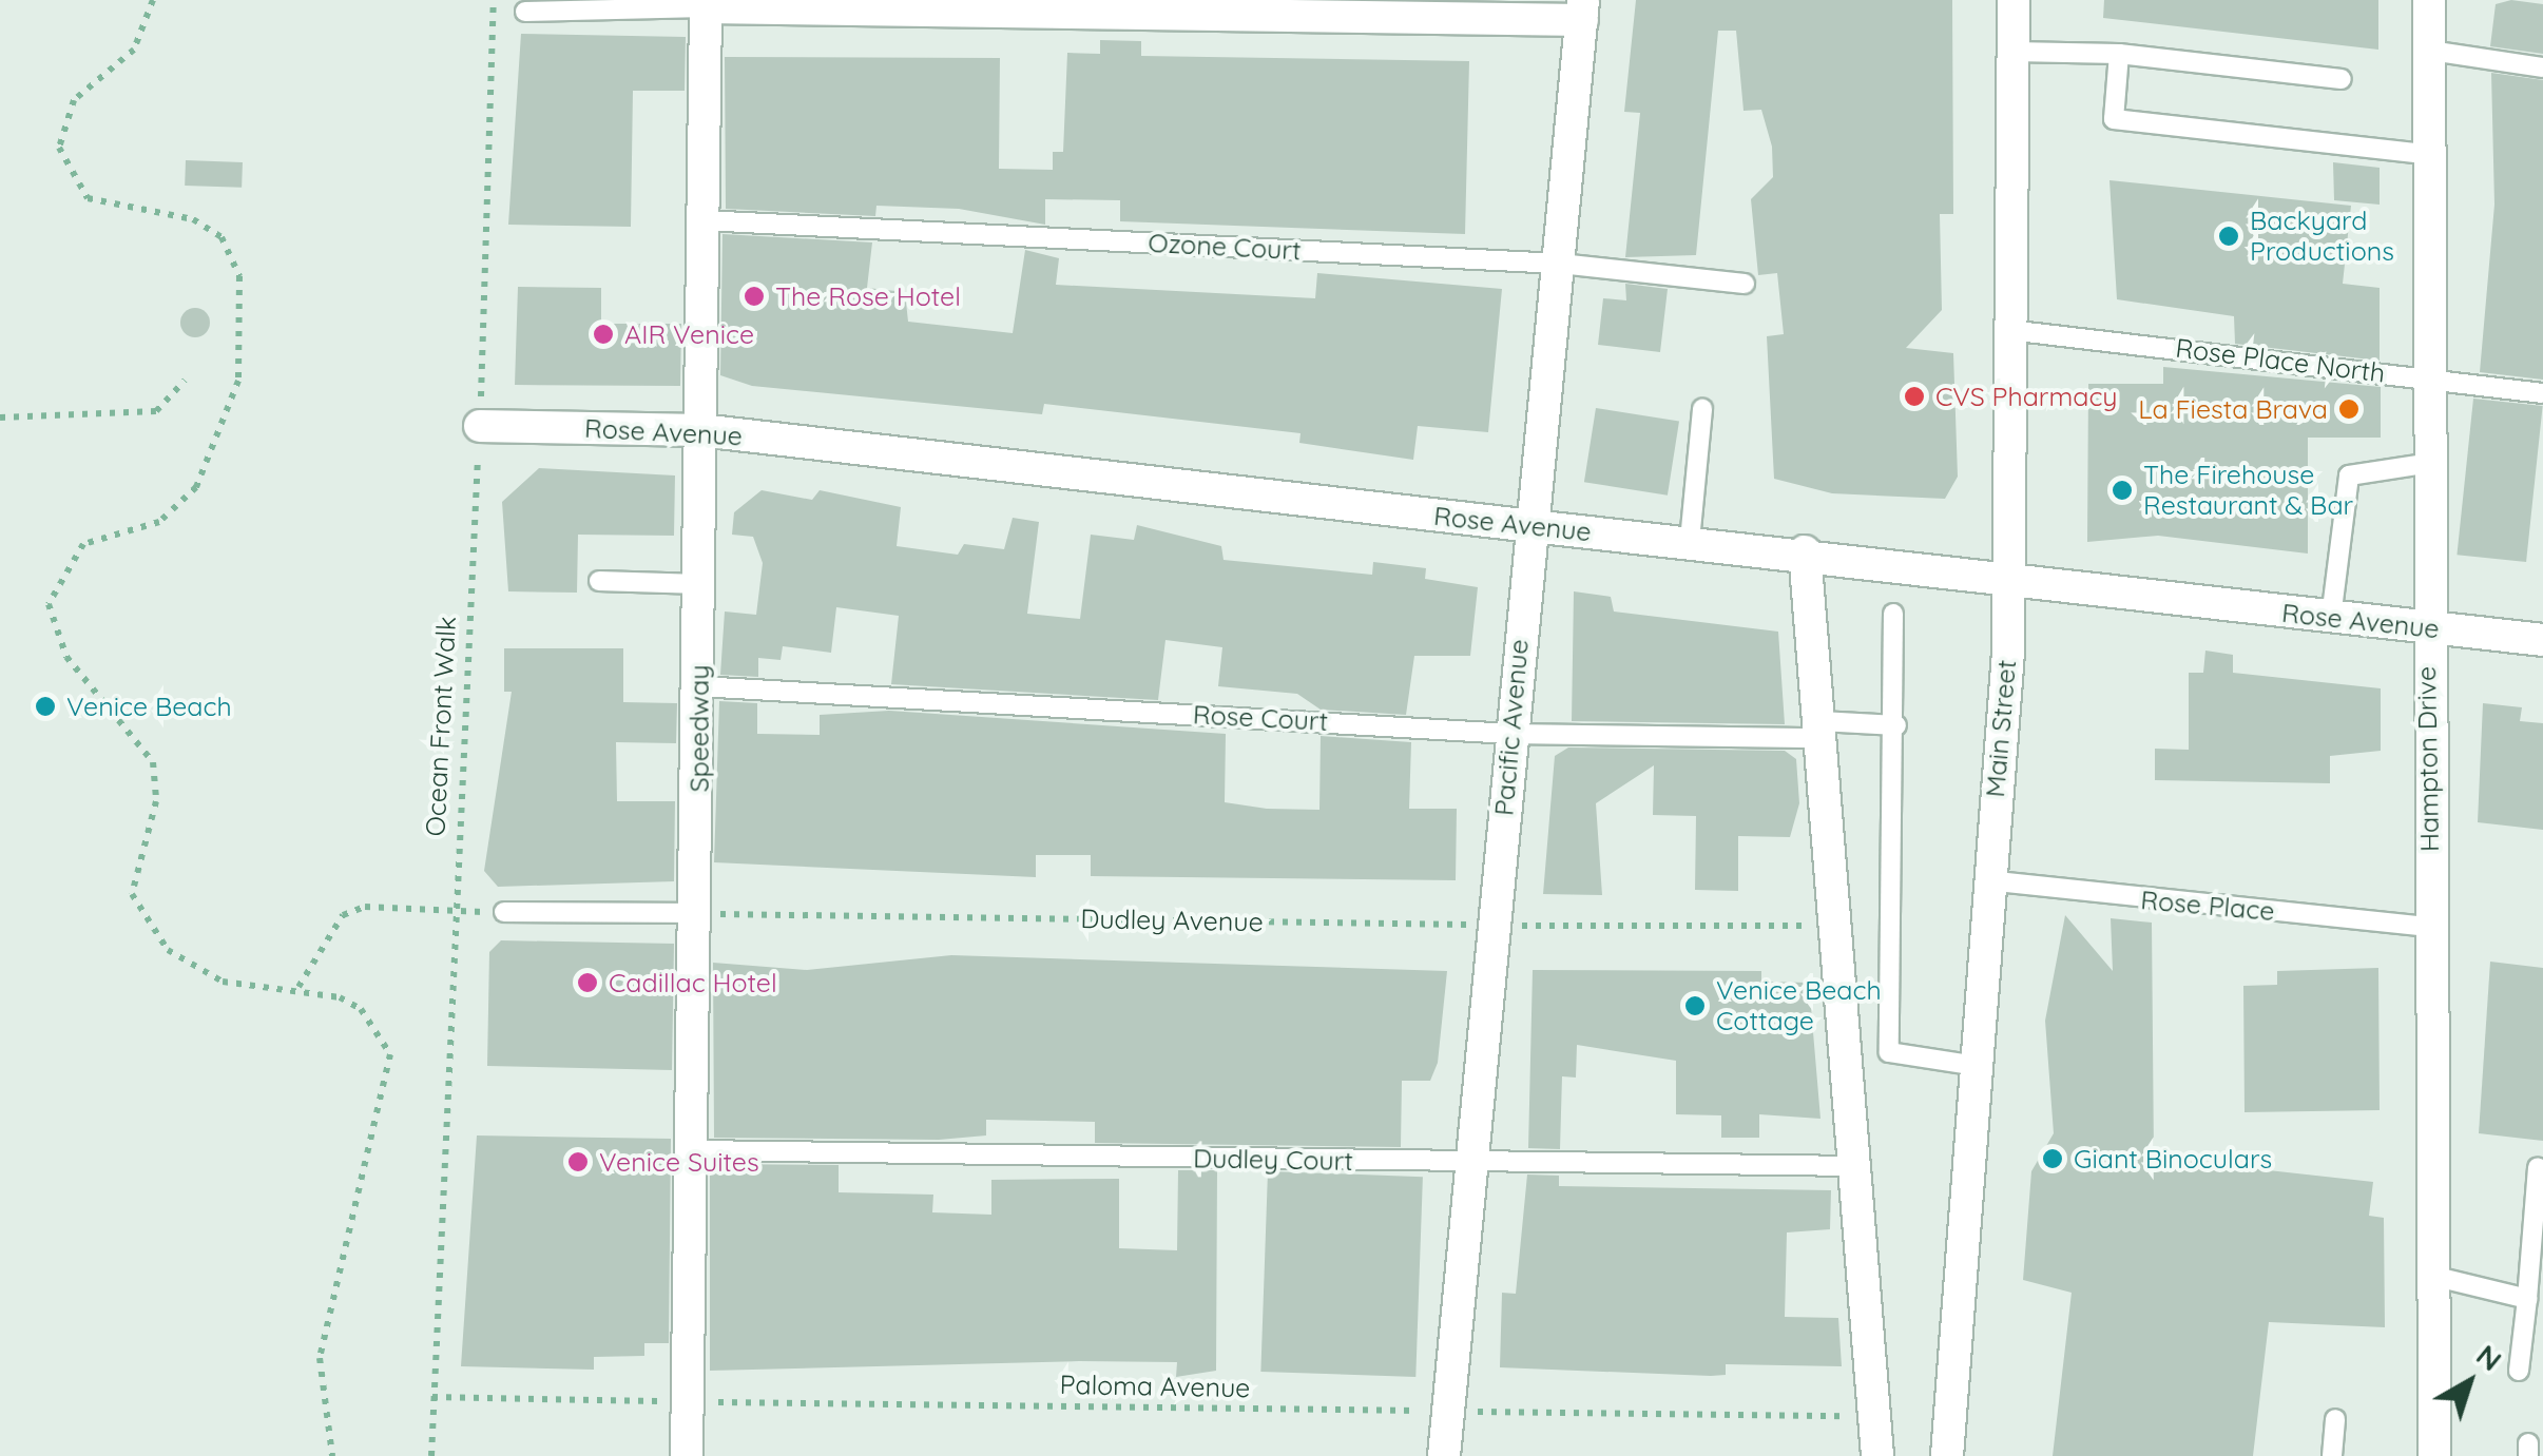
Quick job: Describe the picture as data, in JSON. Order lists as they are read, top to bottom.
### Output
{
  "streets": {
    "street": [
      "Rose Avenue",
      "Pacific Avenue",
      "Speedway",
      "Main Street",
      "Hampton Drive"
    ],
    "lane": [
      "Ozone Court",
      "Rose Place North",
      "Rose Court",
      "Rose Place",
      "Dudley Court"
    ],
    "path": ["Ocean Front Walk", "Dudley Avenue", "Paloma Avenue"]
  },
  "crossings": [
    ["Ozone Court", "Pacific Avenue"],
    ["Ozone Court", "Speedway"],
    ["Rose Place North", "Main Street"],
    ["Rose Place North", "Hampton Drive"],
    ["Rose Avenue", "Ocean Front Walk"],
    ["Rose Avenue", "Pacific Avenue"],
    ["Rose Avenue", "Speedway"],
    ["Rose Avenue", "Main Street"],
    ["Rose Avenue", "Hampton Drive"],
    ["Rose Court", "Pacific Avenue"],
    ["Rose Court", "Speedway"],
    ["Ocean Front Walk", "Paloma Avenue"],
    ["Pacific Avenue", "Dudley Avenue"],
    ["Pacific Avenue", "Dudley Court"],
    ["Pacific Avenue", "Paloma Avenue"],
    ["Speedway", "Dudley Avenue"],
    ["Speedway", "Dudley Court"],
    ["Speedway", "Paloma Avenue"],
    ["Main Street", "Rose Place"],
    ["Hampton Drive", "Rose Place"]
  ],
  "places": [
    "Backyard Productions",
    "The Rose Hotel",
    "AIR Venice",
    "CVS Pharmacy",
    "La Fiesta Brava",
    "The Firehouse Restaurant & Bar",
    "Venice Beach",
    "Cadillac Hotel",
    "Venice Beach Cottage",
    "Giant Binoculars",
    "Venice Suites"
  ],
  "north": "top right"
}
